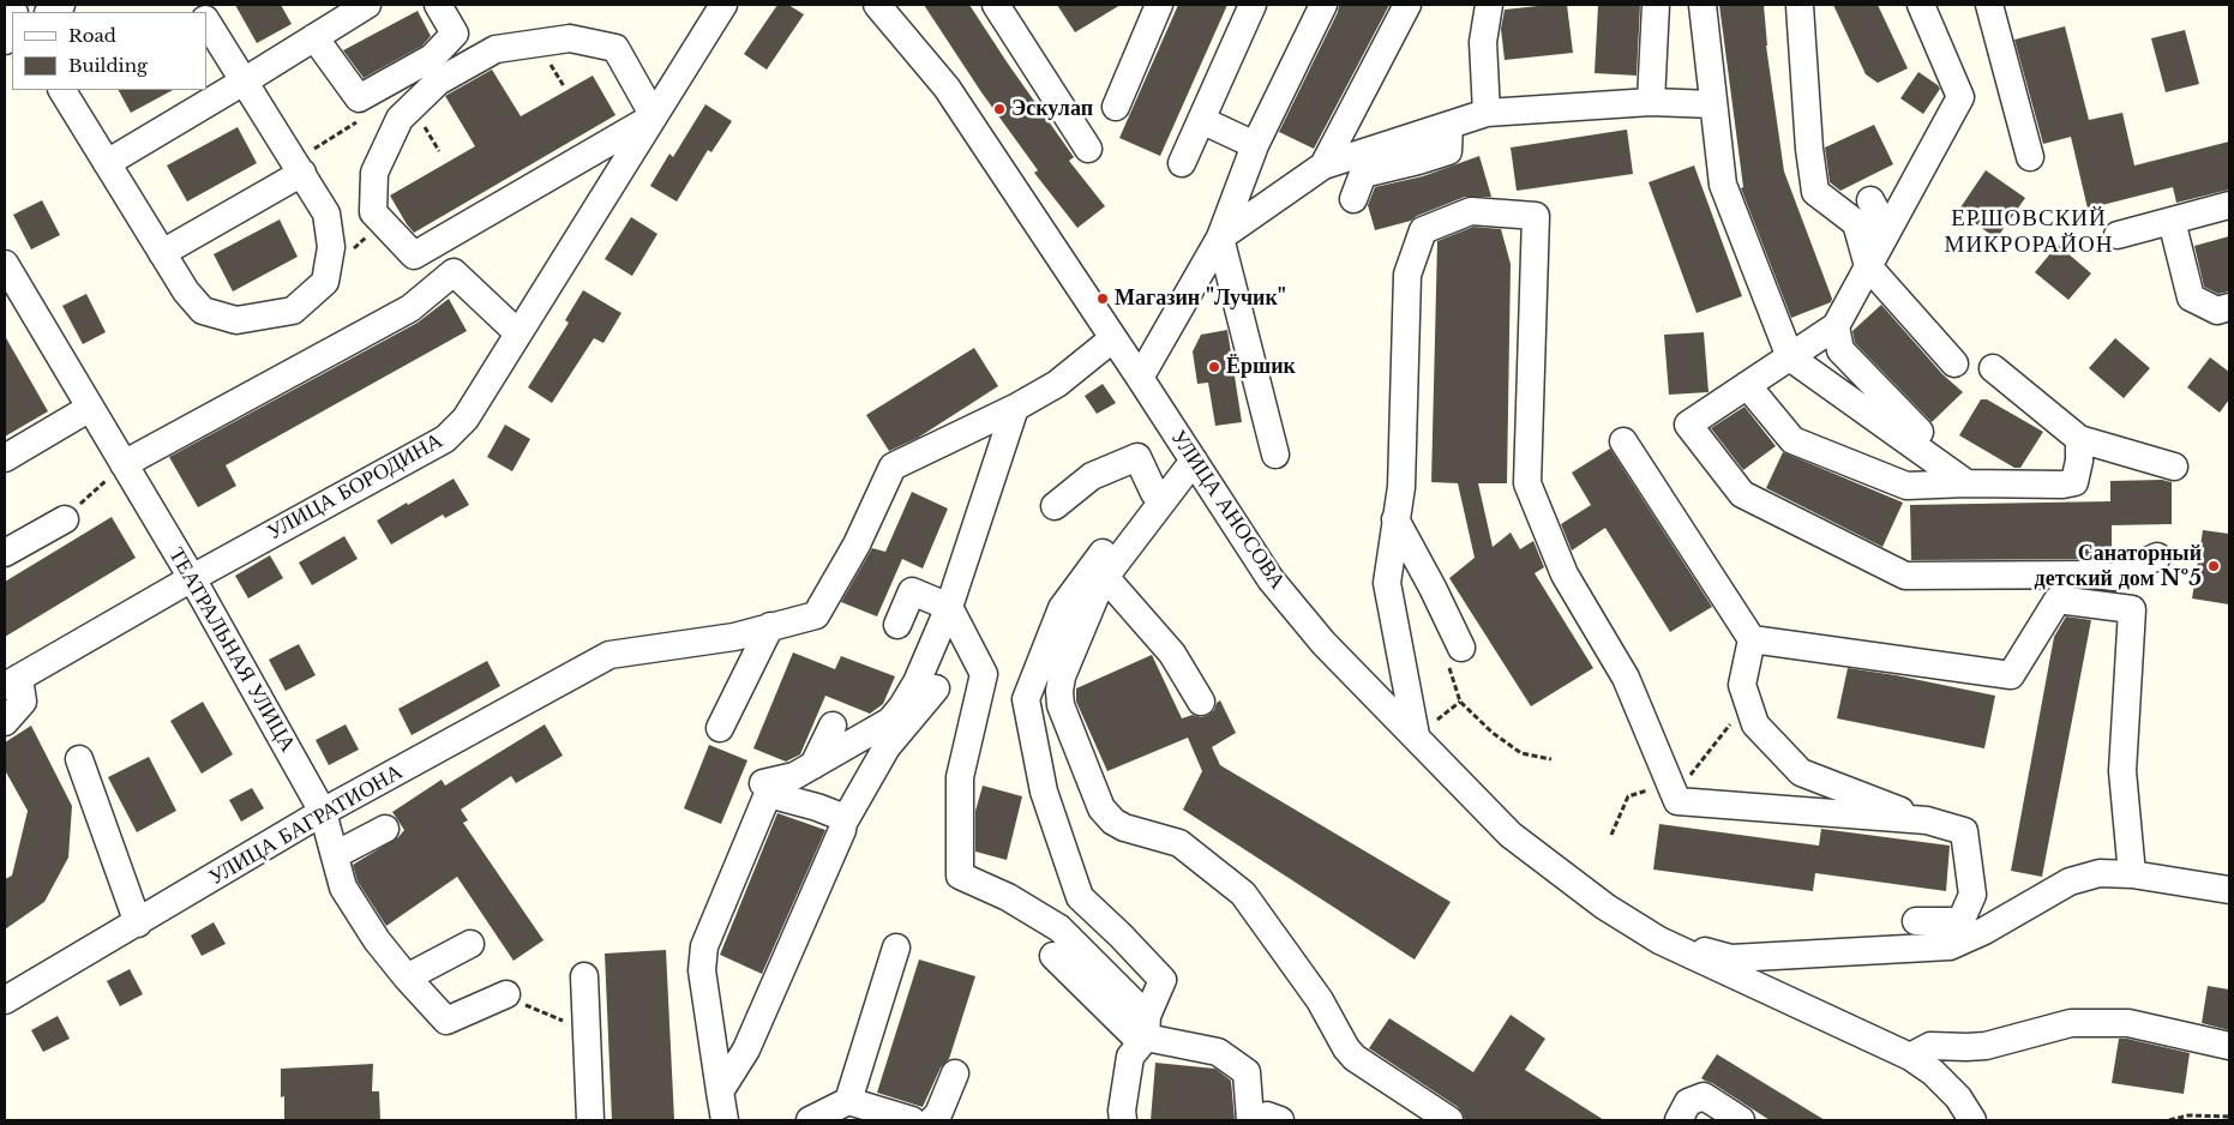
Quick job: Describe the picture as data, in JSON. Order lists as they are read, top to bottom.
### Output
{
  "streets": {
    "street": [
      "УЛИЦА БОРОДИНА",
      "УЛИЦА АНОСОВА",
      "ТЕАТРАЛЬНАЯ УЛИЦА",
      "УЛИЦА БАГРАТИОНА"
    ]
  },
  "crossings": [
    ["УЛИЦА БОРОДИНА", "ТЕАТРАЛЬНАЯ УЛИЦА"],
    ["ТЕАТРАЛЬНАЯ УЛИЦА", "УЛИЦА БАГРАТИОНА"]
  ],
  "districts": ["ЕРШОВСКИЙ МИКРОРАЙОН"],
  "places": [
    "Эскулап",
    "Магазин \"Лучик\"",
    "Ёршик",
    "Санаторный детский дом №5"
  ],
  "legend": ["Road", "Building"]
}
